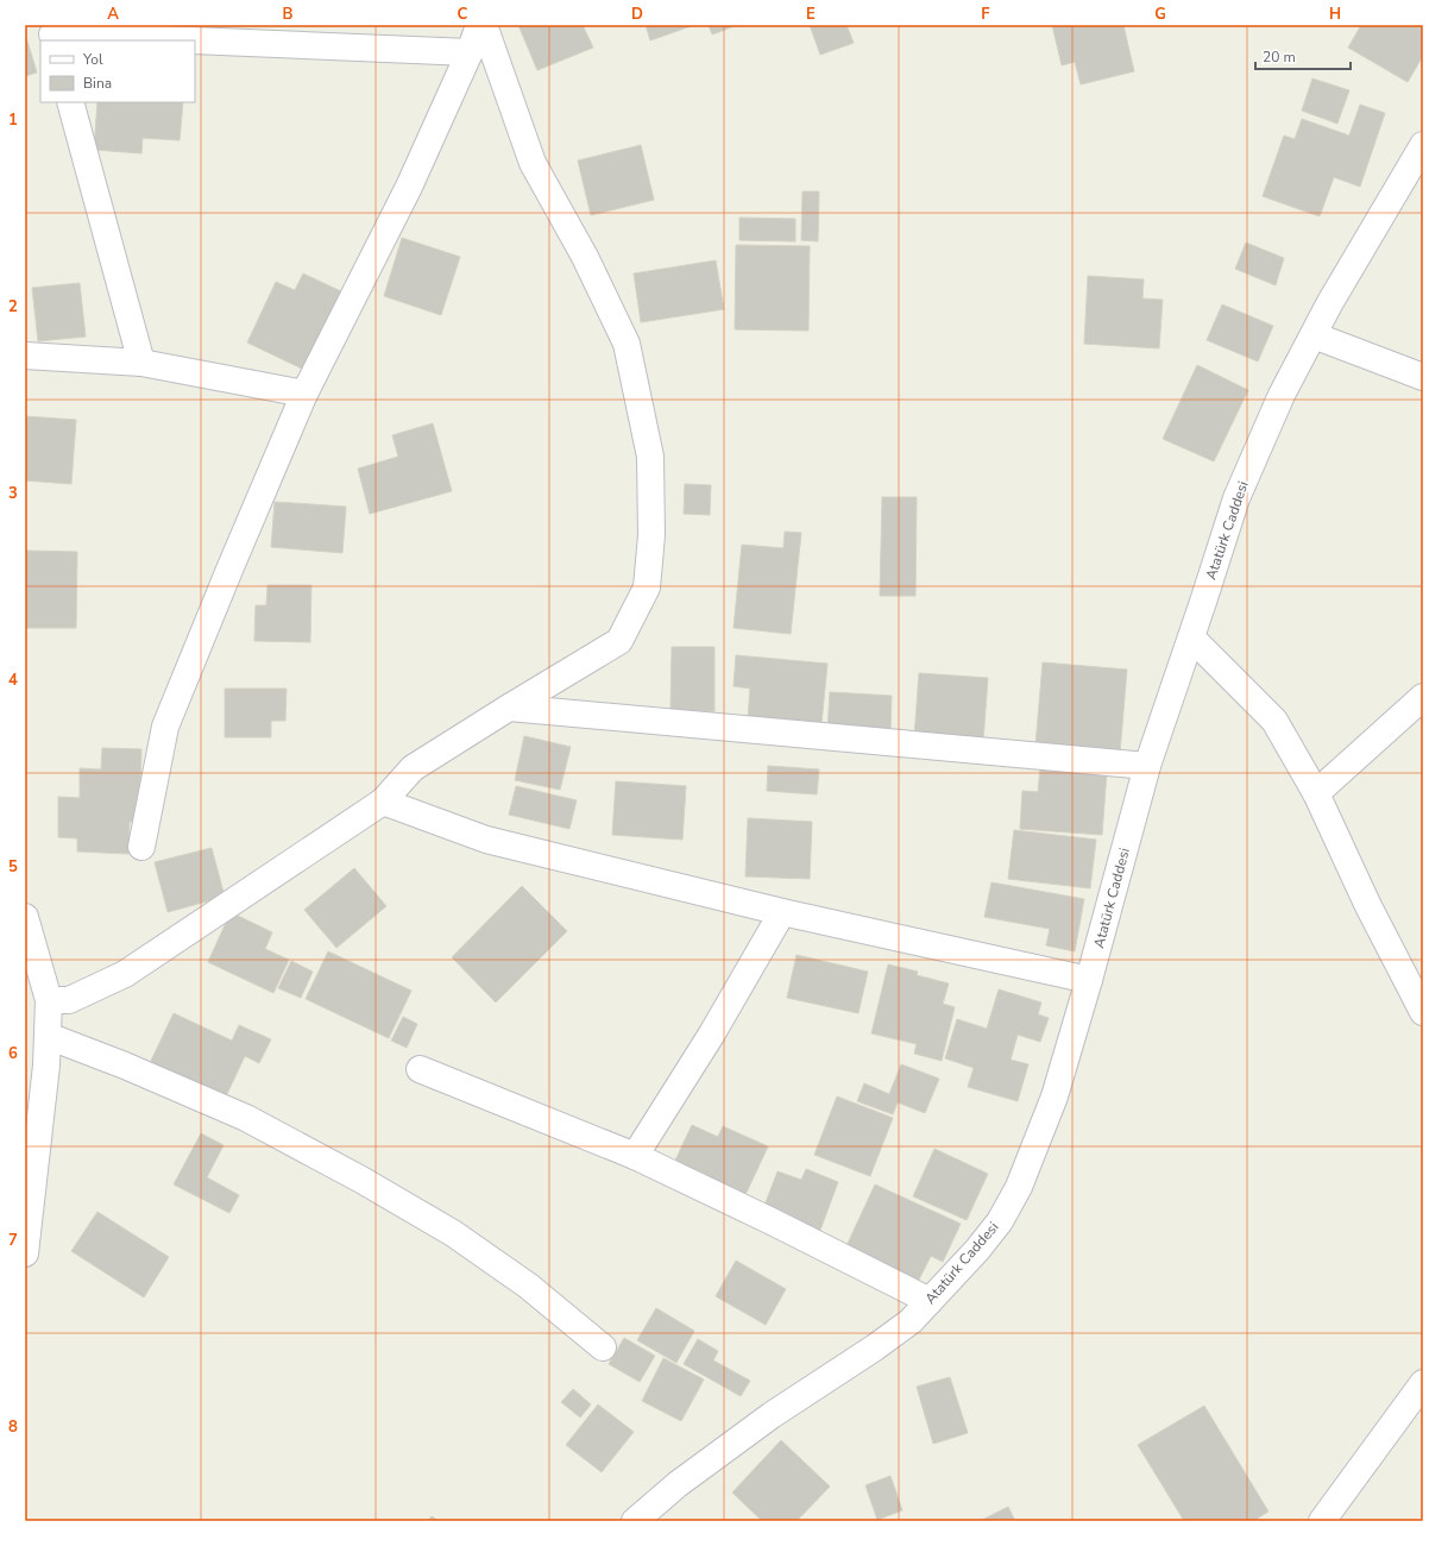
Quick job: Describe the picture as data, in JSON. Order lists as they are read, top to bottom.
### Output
{
  "streets": {
    "street": ["Atatürk Caddesi"]
  },
  "legend": ["Yol", "Bina"],
  "scale_bar": "20 m",
  "grid": {
    "columns": [
      "A",
      "B",
      "C",
      "D",
      "E",
      "F",
      "G",
      "H"
    ],
    "rows": [
      "1",
      "2",
      "3",
      "4",
      "5",
      "6",
      "7",
      "8"
    ]
  }
}
